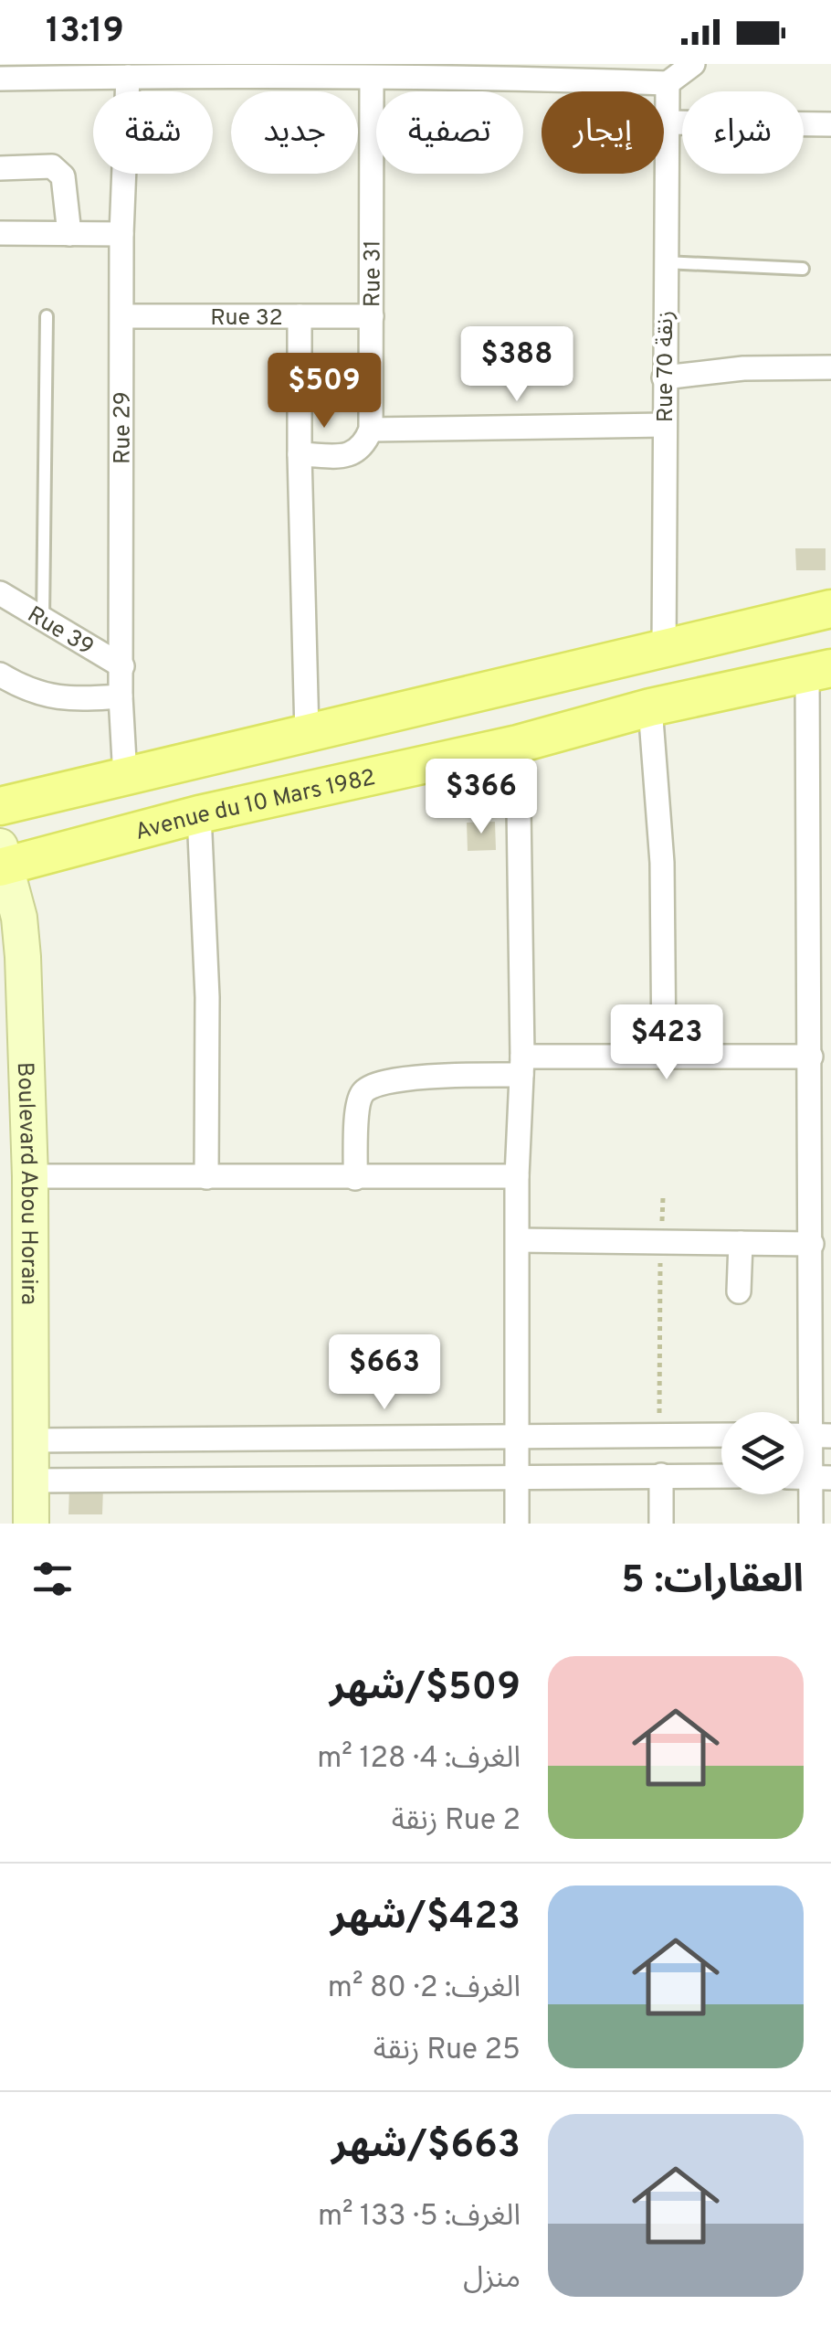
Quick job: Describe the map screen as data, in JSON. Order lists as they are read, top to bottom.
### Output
{
  "streets": {
    "main road": ["Avenue du 10 Mars 1982", "Boulevard Abou Horaira"],
    "street": [
      "Rue 31",
      "Rue 32",
      "Rue 70 زنقة",
      "Rue 29",
      "Rue 39"
    ]
  },
  "crossings": [
    ["Rue 31", "Rue 32"],
    ["Rue 32", "Rue 29"],
    ["Rue 29", "Rue 39"],
    ["Avenue du 10 Mars 1982", "Boulevard Abou Horaira"]
  ],
  "page": {
    "status": "13:19",
    "chip": [
      "شراء",
      "إيجار",
      "تصفية",
      "جديد",
      "شقة"
    ],
    "price": [
      "$388",
      "$509",
      "$366",
      "$423",
      "$663"
    ],
    "heading": "العقارات: 5",
    "list": [
      {
        "name": "$509/شهر",
        "note": "الغرف: 4 · 128 m² · Rue 2 زنقة"
      },
      {
        "name": "$423/شهر",
        "note": "الغرف: 2 · 80 m² · Rue 25 زنقة"
      },
      {
        "name": "$663/شهر",
        "note": "الغرف: 5 · 133 m² · منزل"
      }
    ]
  }
}
